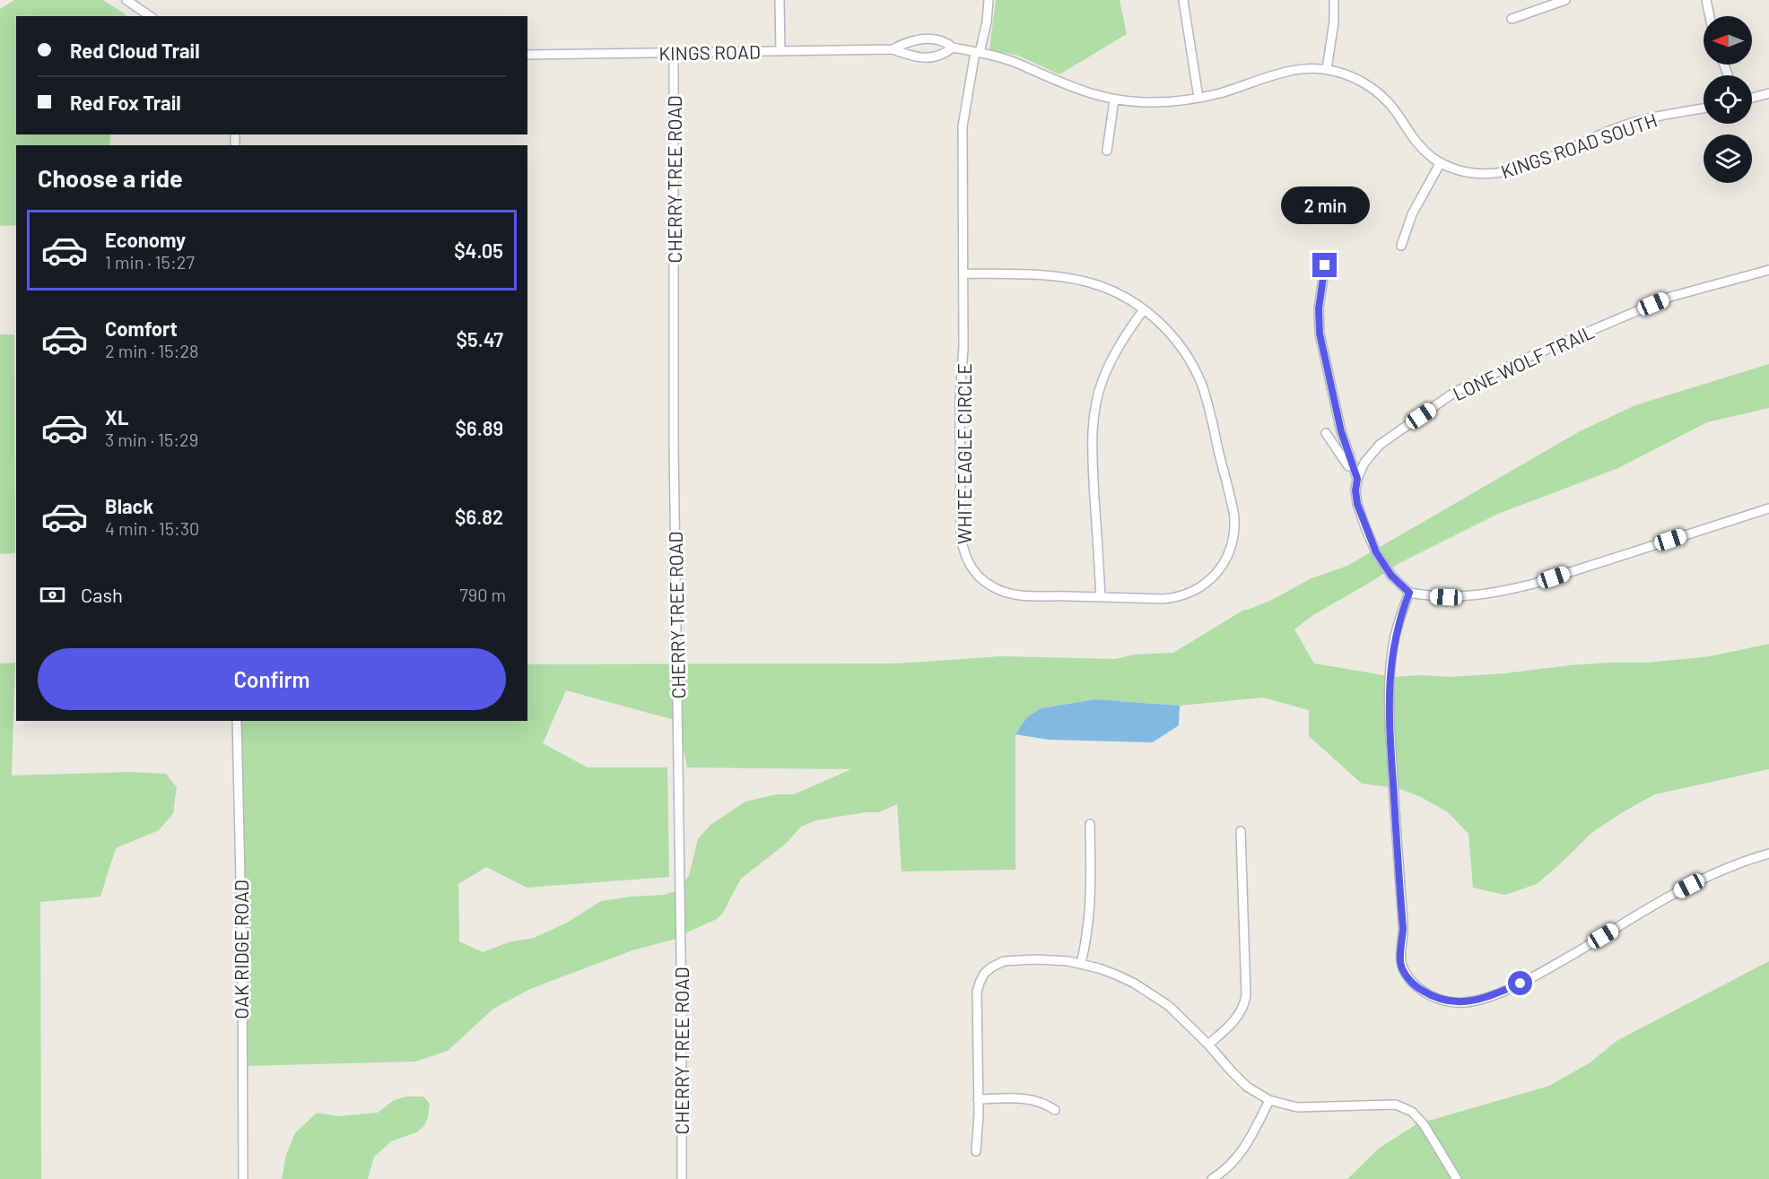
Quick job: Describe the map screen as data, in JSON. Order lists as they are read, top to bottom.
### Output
{
  "streets": {
    "street": [
      "KINGS ROAD",
      "KINGS ROAD SOUTH",
      "CHERRY TREE ROAD",
      "LONE WOLF TRAIL",
      "WHITE EAGLE CIRCLE",
      "OAK RIDGE ROAD"
    ]
  },
  "crossings": [
    ["KINGS ROAD", "KINGS ROAD SOUTH"],
    ["KINGS ROAD", "CHERRY TREE ROAD"],
    ["KINGS ROAD", "WHITE EAGLE CIRCLE"],
    ["KINGS ROAD SOUTH", "WHITE EAGLE CIRCLE"]
  ],
  "north": "left",
  "page": {
    "banner": ["Red Cloud Trail", "Red Fox Trail"],
    "heading": "Choose a ride",
    "bubble": "2 min",
    "list": [
      {
        "name": "Economy",
        "note": "1 min · 15:27",
        "value": "$4.05"
      },
      {
        "name": "Comfort",
        "note": "2 min · 15:28",
        "value": "$5.47"
      },
      {
        "name": "XL",
        "note": "3 min · 15:29",
        "value": "$6.89"
      },
      {
        "name": "Black",
        "note": "4 min · 15:30",
        "value": "$6.82"
      }
    ],
    "pay": ["Cash", "790 m"],
    "buttons": "Confirm"
  }
}
